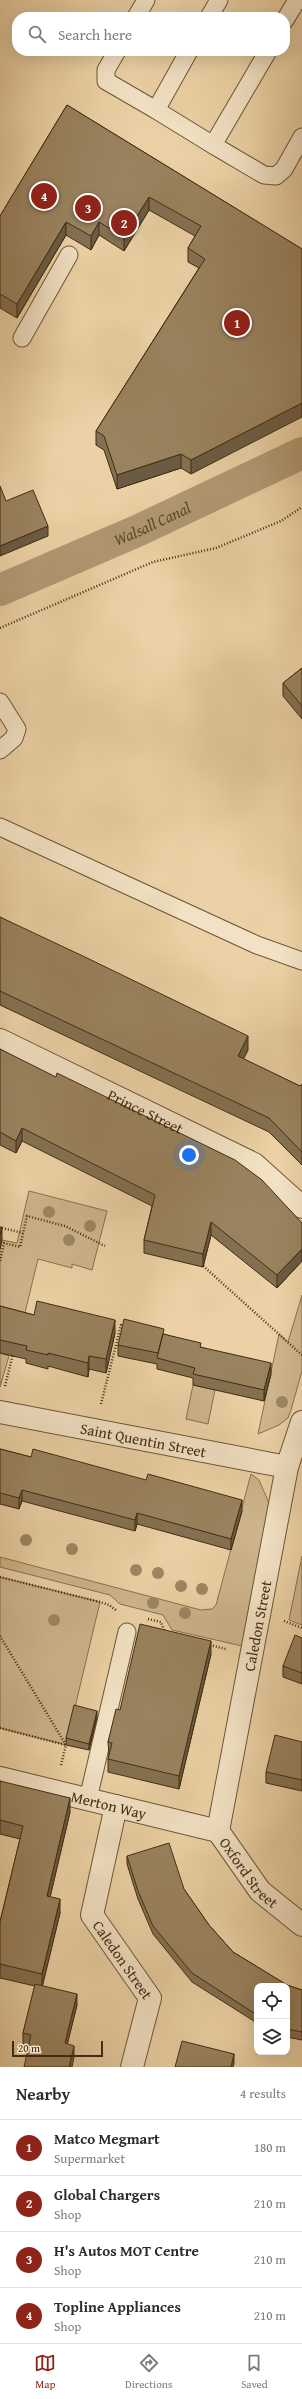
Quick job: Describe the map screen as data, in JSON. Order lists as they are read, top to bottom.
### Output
{
  "streets": {
    "street": [
      "Prince Street",
      "Saint Quentin Street",
      "Caledon Street",
      "Merton Way",
      "Oxford Street"
    ]
  },
  "crossings": [
    ["Saint Quentin Street", "Caledon Street"],
    ["Caledon Street", "Merton Way"],
    ["Caledon Street", "Oxford Street"],
    ["Merton Way", "Oxford Street"]
  ],
  "water": ["Walsall Canal"],
  "scale_bar": "20 m",
  "page": {
    "search": "Search here",
    "pins": [
      "4",
      "3",
      "2",
      "1"
    ],
    "scale": "20 m",
    "heading": ["Nearby", "4 results"],
    "list": [
      {
        "mark": "1",
        "name": "Matco Megmart",
        "note": "Supermarket",
        "value": "180 m"
      },
      {
        "mark": "2",
        "name": "Global Chargers",
        "note": "Shop",
        "value": "210 m"
      },
      {
        "mark": "3",
        "name": "H's Autos MOT Centre",
        "note": "Shop",
        "value": "210 m"
      },
      {
        "mark": "4",
        "name": "Topline Appliances",
        "note": "Shop",
        "value": "210 m"
      }
    ],
    "nav": ["Map", "Directions", "Saved"]
  }
}
